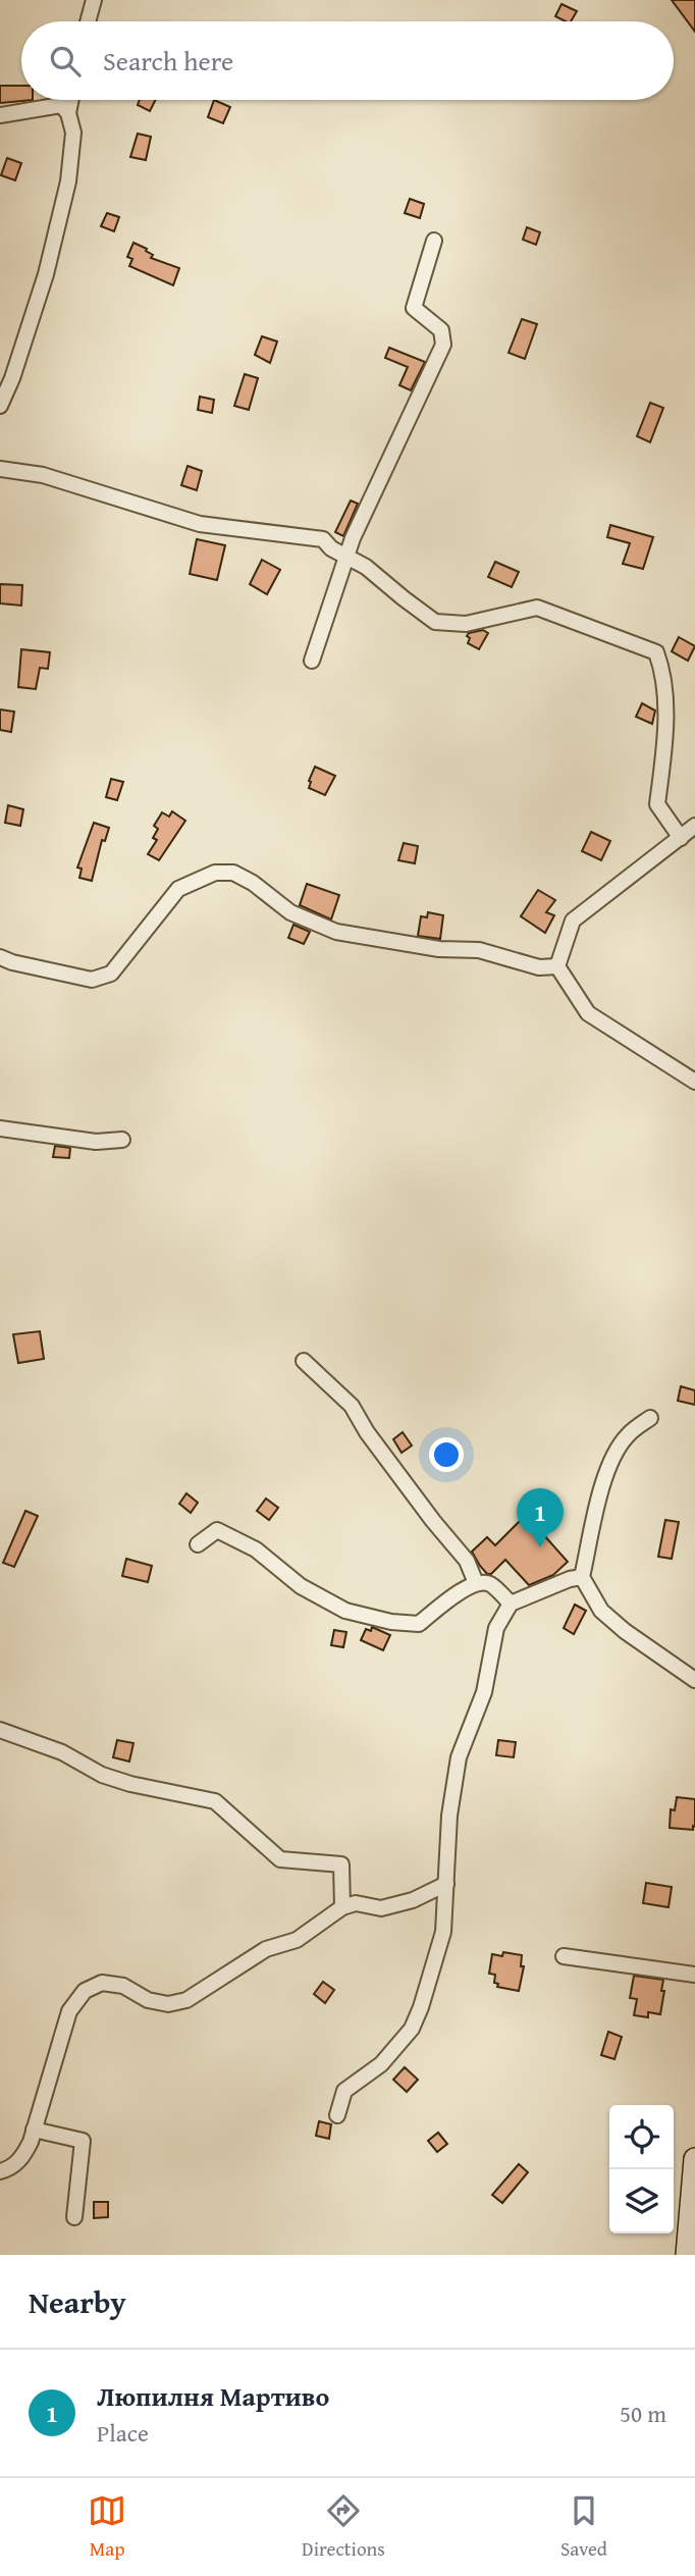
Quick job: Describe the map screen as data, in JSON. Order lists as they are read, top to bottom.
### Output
{
  "page": {
    "search": "Search here",
    "pins": "1",
    "heading": "Nearby",
    "list": [
      {
        "mark": "1",
        "name": "Люпилня Мартиво",
        "note": "Place",
        "value": "50 m"
      }
    ],
    "nav": ["Map", "Directions", "Saved"]
  }
}
